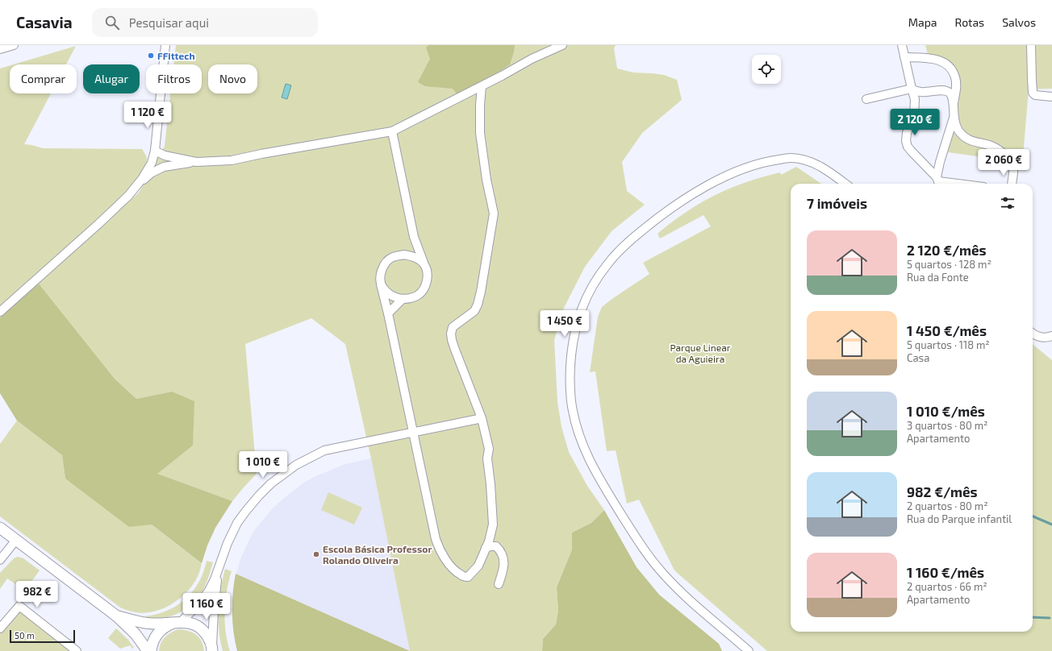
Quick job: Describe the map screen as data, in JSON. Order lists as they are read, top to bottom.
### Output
{
  "parks": ["Parque Linear da Aguieira"],
  "places": ["FFittech", "Escola Básica Professor Rolando Oliveira"],
  "scale_bar": "50 m",
  "page": {
    "header": "Casavia",
    "search": "Pesquisar aqui",
    "nav": ["Mapa", "Rotas", "Salvos"],
    "chip": [
      "Comprar",
      "Alugar",
      "Filtros",
      "Novo"
    ],
    "price": [
      "1 120 €",
      "2 120 €",
      "2 060 €",
      "1 450 €",
      "1 010 €",
      "982 €",
      "1 160 €"
    ],
    "heading": "7 imóveis",
    "list": [
      {
        "name": "2 120 €/mês",
        "note": "5 quartos · 128 m² · Rua da Fonte"
      },
      {
        "name": "1 450 €/mês",
        "note": "5 quartos · 118 m² · Casa"
      },
      {
        "name": "1 010 €/mês",
        "note": "3 quartos · 80 m² · Apartamento"
      },
      {
        "name": "982 €/mês",
        "note": "2 quartos · 80 m² · Rua do Parque infantil"
      },
      {
        "name": "1 160 €/mês",
        "note": "2 quartos · 66 m² · Apartamento"
      }
    ],
    "scale": "50 m"
  }
}
